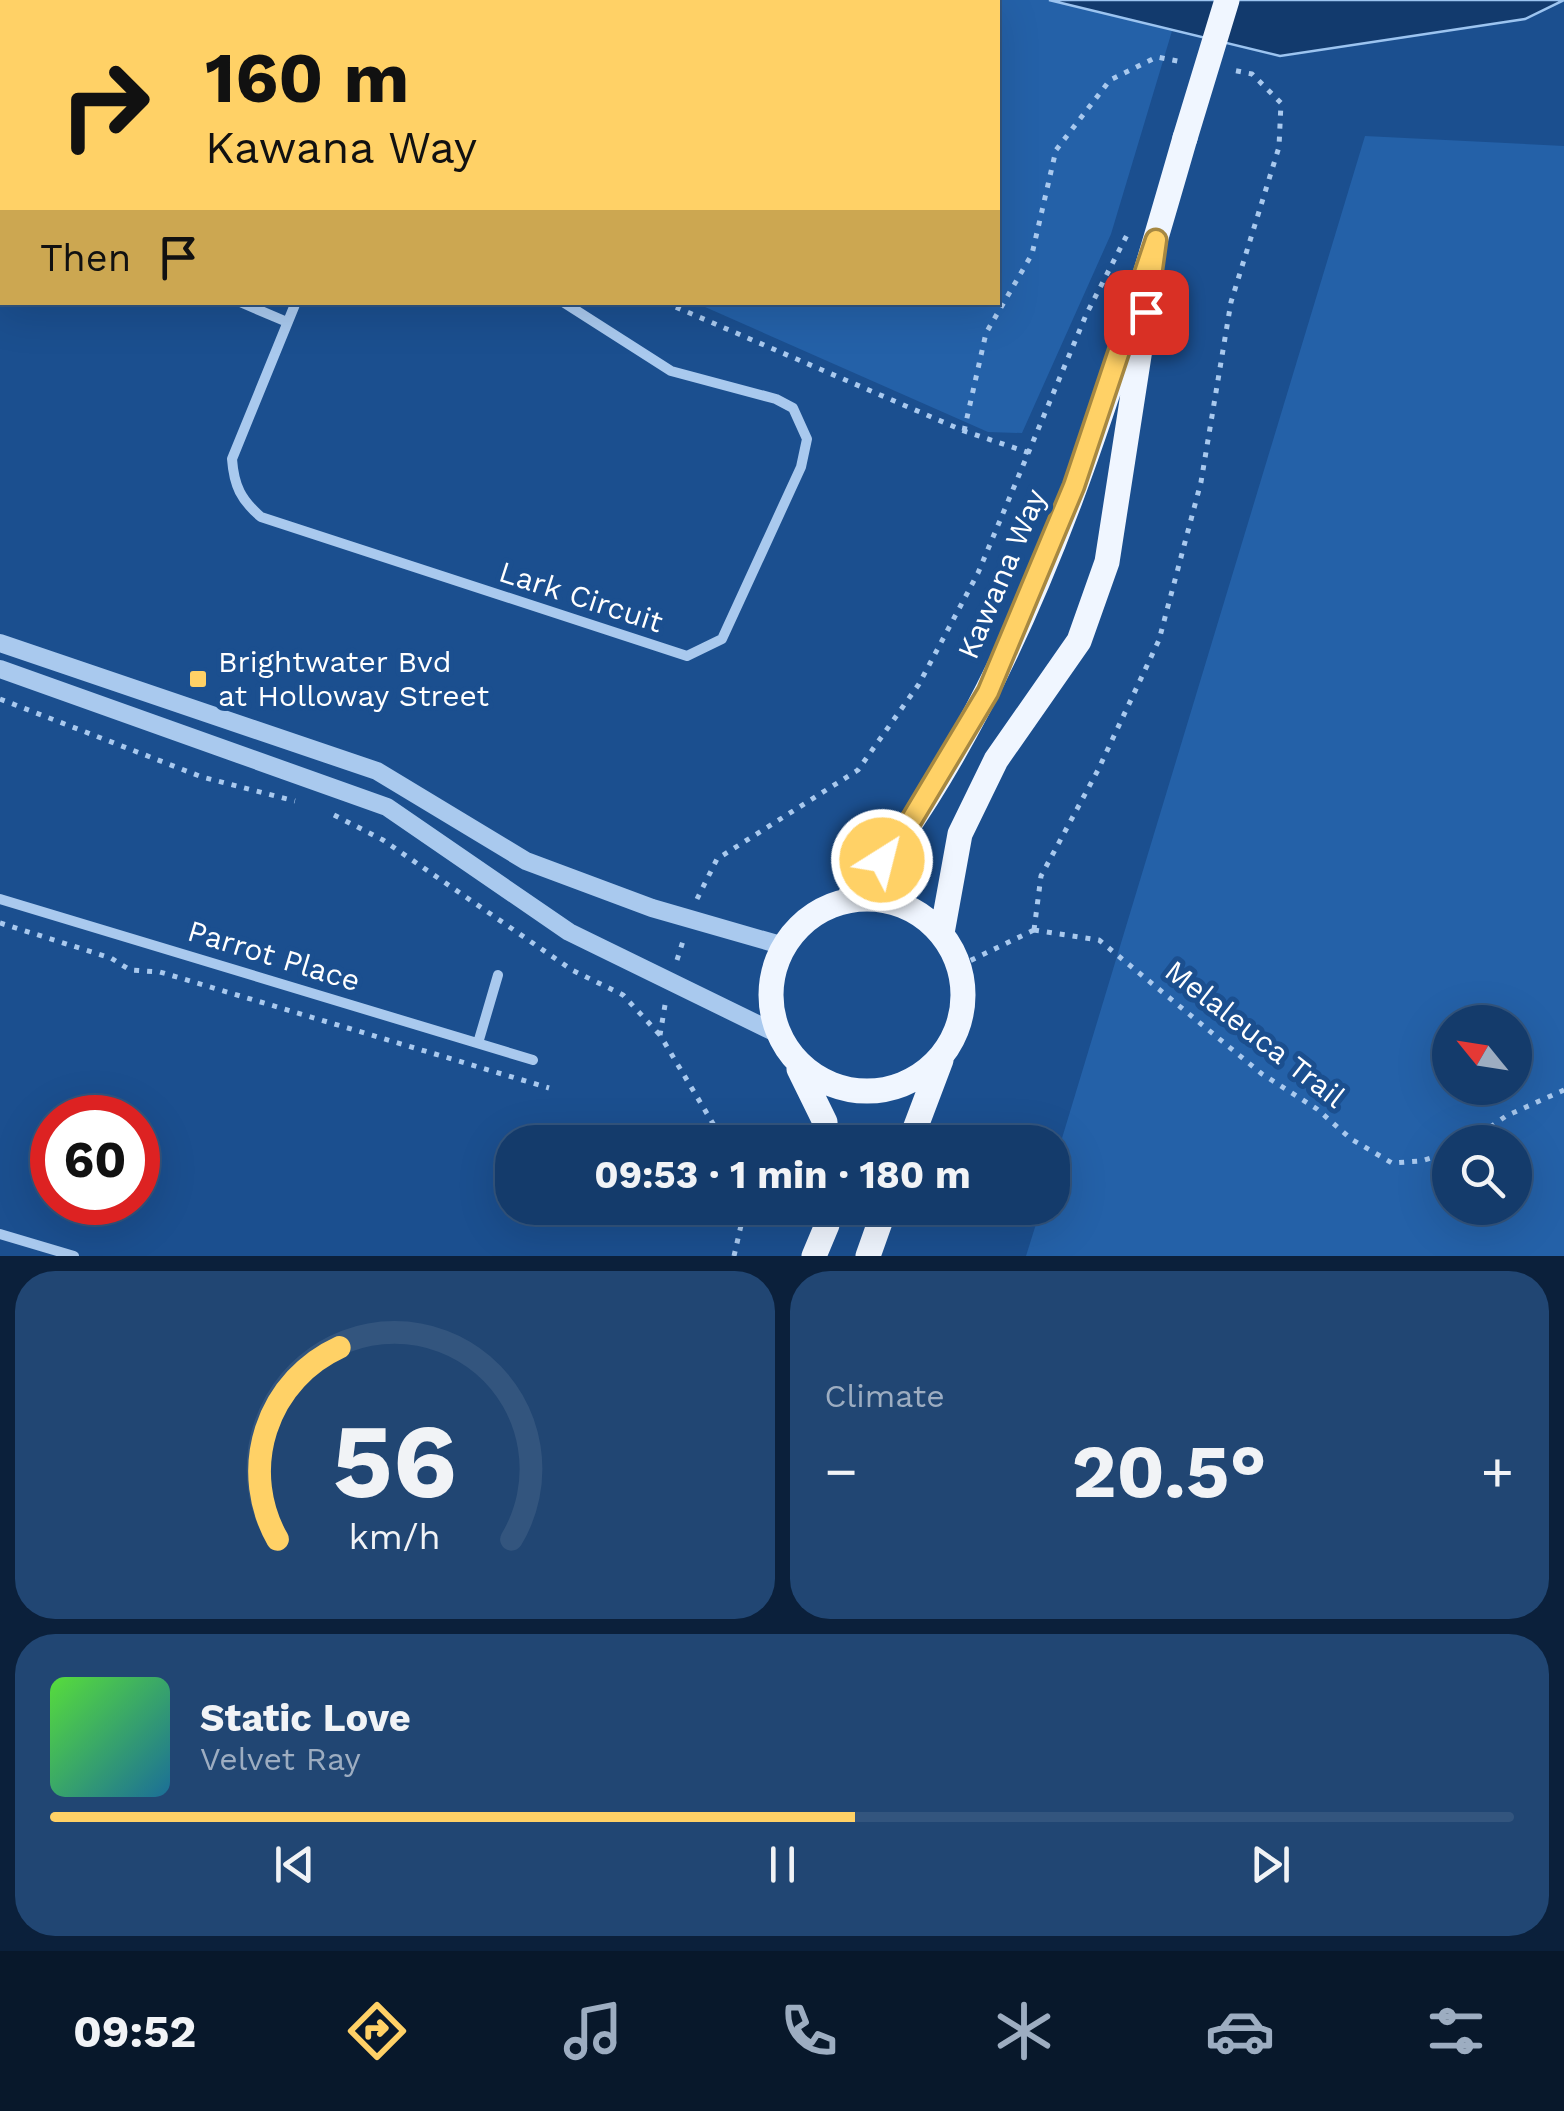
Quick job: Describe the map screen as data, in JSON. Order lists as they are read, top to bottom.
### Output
{
  "streets": {
    "main road": ["Kawana Way"],
    "street": ["Lark Circuit", "Parrot Place"],
    "path": ["Melaleuca Trail"]
  },
  "crossings": [
    ["Kawana Way", "Melaleuca Trail"]
  ],
  "places": {
    "transit": ["Brightwater Bvd at Holloway Street"]
  },
  "north": "top left",
  "page": {
    "turn": ["160 m", "Kawana Way"],
    "then": "Then",
    "limit": "60",
    "trip": "09:53 · 1 min · 180 m",
    "tile": "Climate",
    "heat": ["−", "20.5°", "+"],
    "song": ["Static Love", "Velvet Ray"],
    "tabs": "09:52",
    "gauge": ["56", "km/h"]
  }
}
